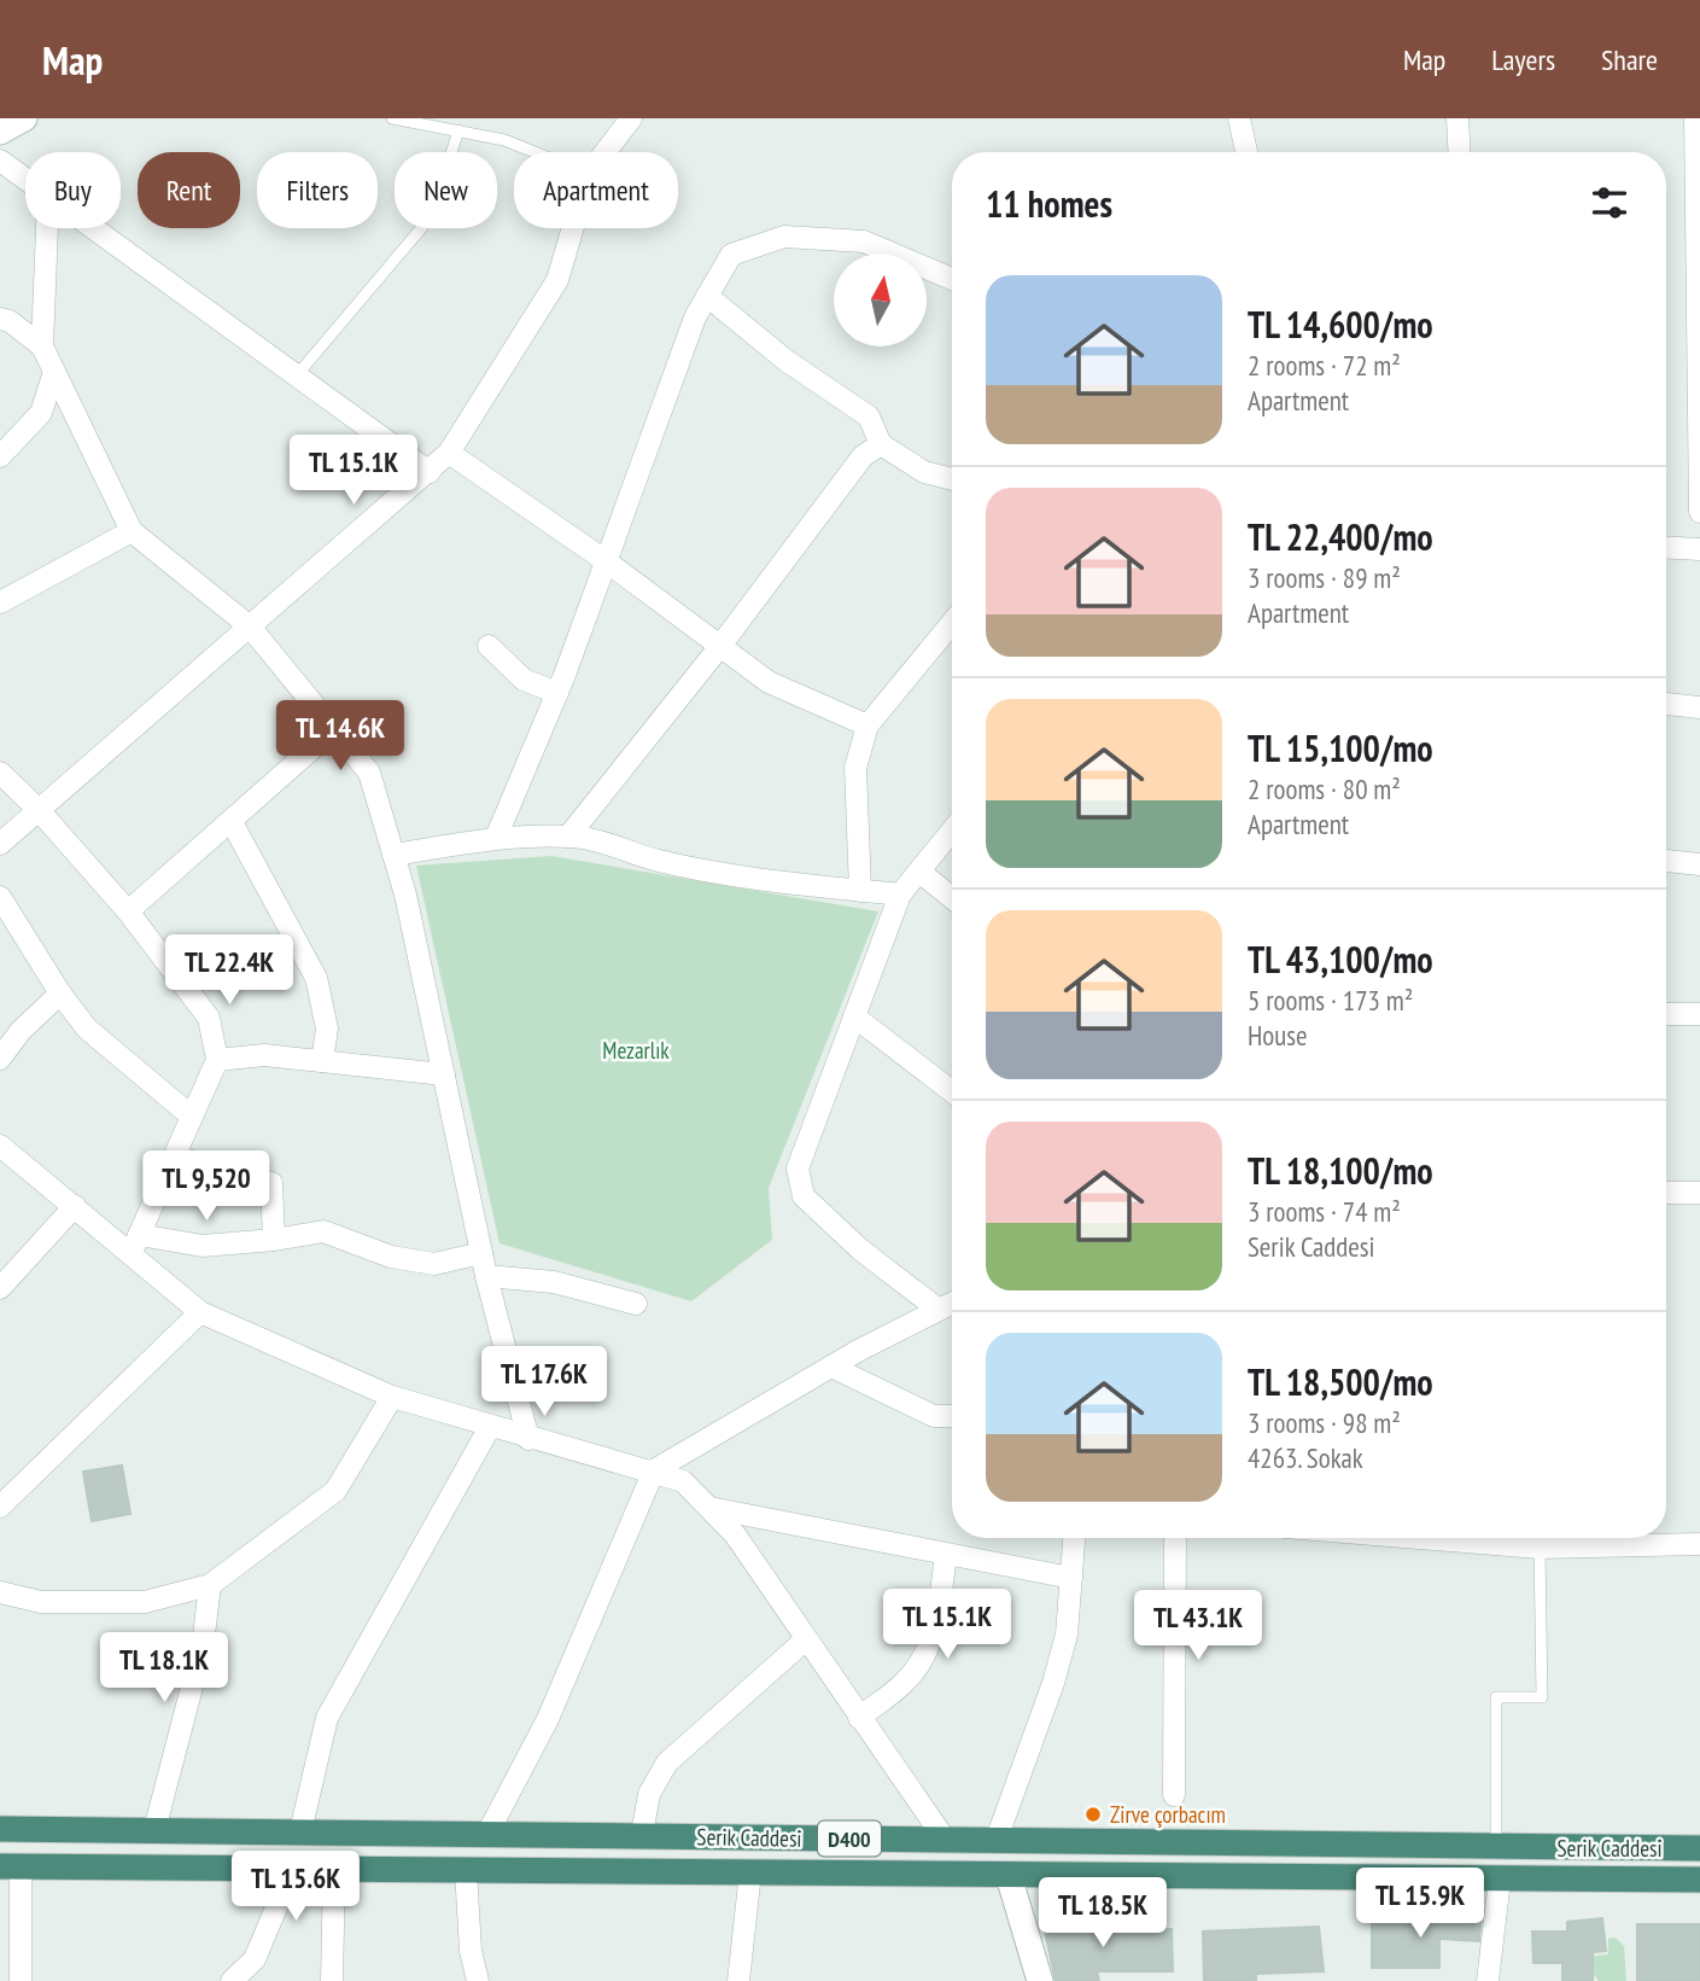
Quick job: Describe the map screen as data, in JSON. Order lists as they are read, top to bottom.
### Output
{
  "streets": {
    "highway": ["Serik Caddesi", "D400"]
  },
  "parks": ["Mezarlık"],
  "places": ["Zirve çorbacım"],
  "north": "top",
  "page": {
    "header": "Map",
    "nav": ["Map", "Layers", "Share"],
    "chip": [
      "Buy",
      "Rent",
      "Filters",
      "New",
      "Apartment"
    ],
    "heading": "11 homes",
    "list": [
      {
        "name": "TL 14,600/mo",
        "note": "2 rooms · 72 m² · Apartment"
      },
      {
        "name": "TL 22,400/mo",
        "note": "3 rooms · 89 m² · Apartment"
      },
      {
        "name": "TL 15,100/mo",
        "note": "2 rooms · 80 m² · Apartment"
      },
      {
        "name": "TL 43,100/mo",
        "note": "5 rooms · 173 m² · House"
      },
      {
        "name": "TL 18,100/mo",
        "note": "3 rooms · 74 m² · Serik Caddesi"
      },
      {
        "name": "TL 18,500/mo",
        "note": "3 rooms · 98 m² · 4263. Sokak"
      }
    ],
    "price": [
      "TL 15.1K",
      "TL 14.6K",
      "TL 22.4K",
      "TL 9,520",
      "TL 17.6K",
      "TL 15.1K",
      "TL 43.1K",
      "TL 18.1K",
      "TL 15.6K",
      "TL 15.9K",
      "TL 18.5K"
    ]
  }
}
